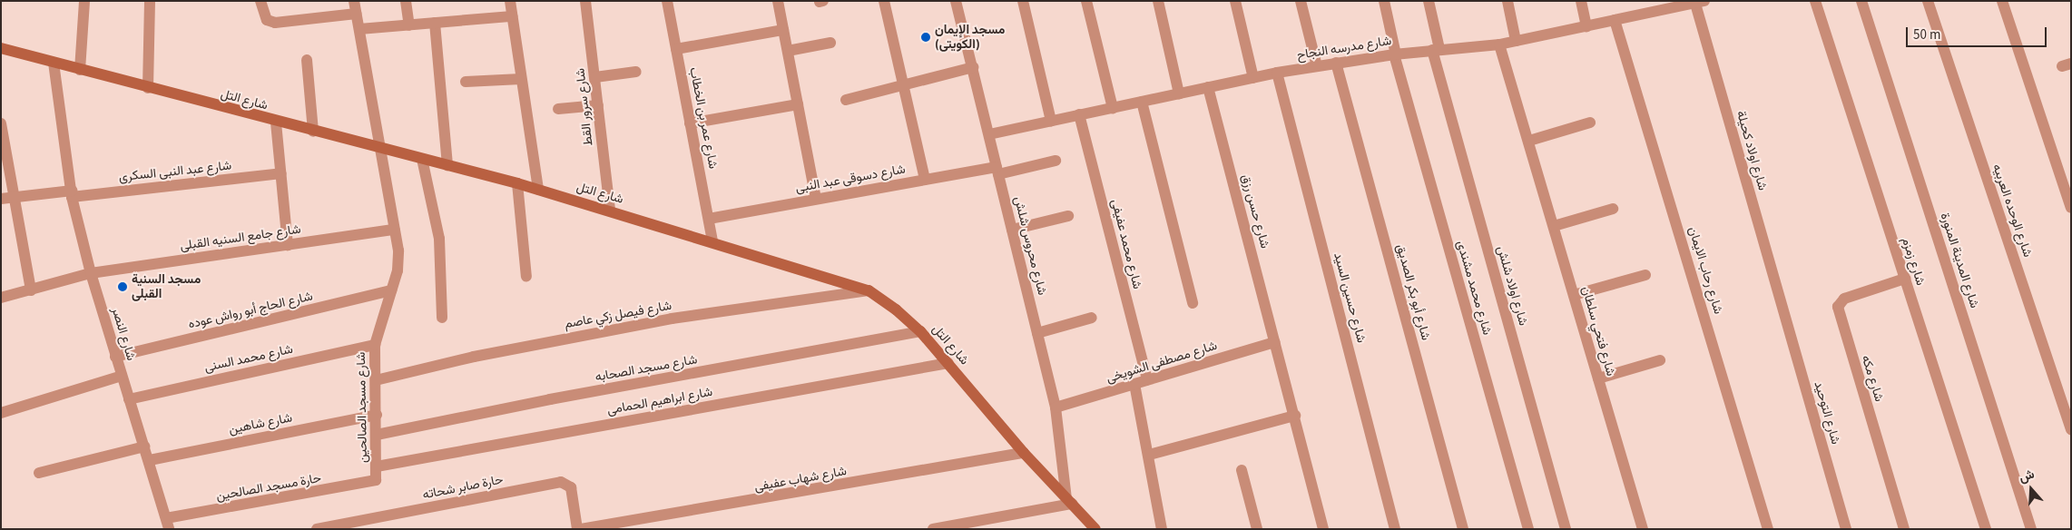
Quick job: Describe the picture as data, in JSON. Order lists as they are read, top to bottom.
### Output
{
  "streets": {
    "street": [
      "شارع مدرسه النجاح",
      "شارع التل",
      "شارع سرور القط",
      "شارع عمر بن الخطاب",
      "شارع اولاد كحيلة",
      "شارع عبد النبى السكرى",
      "شارع دسوقى عبد النبى",
      "شارع الوحده العربيه",
      "شارع حسن رزق",
      "شارع جامع السنيه القبلى",
      "شارع محمد عفيفى",
      "شارع محروس شلش",
      "شارع المدينة المنورة",
      "شارع زمزم",
      "شارع رحاب الايمان",
      "شارع اولاد شلش",
      "شارع محمد مشندى",
      "شارع أبو بكر الصديق",
      "شارع حسين السيد",
      "شارع الحاج أبو رواش عوده",
      "شارع فيصل زكي عاصم",
      "شارع فتحي سلطان",
      "شارع النصر",
      "شارع محمد السنى",
      "شارع مصطفى الشويخى",
      "شارع مسجد الصحابه",
      "شارع مكه",
      "شارع ابراهيم الحمامى",
      "شارع مسجد الصالحين",
      "شارع التوحيد",
      "شارع شاهين",
      "شارع شهاب عفيفى",
      "حارة مسجد الصالحين",
      "حارة صابر شحاته"
    ]
  },
  "crossings": [
    ["شارع مدرسه النجاح", "شارع اولاد كحيلة"],
    ["شارع مدرسه النجاح", "شارع حسن رزق"],
    ["شارع مدرسه النجاح", "شارع محمد عفيفى"],
    ["شارع مدرسه النجاح", "شارع محروس شلش"],
    ["شارع مدرسه النجاح", "شارع رحاب الايمان"],
    ["شارع مدرسه النجاح", "شارع اولاد شلش"],
    ["شارع مدرسه النجاح", "شارع محمد مشندى"],
    ["شارع مدرسه النجاح", "شارع أبو بكر الصديق"],
    ["شارع مدرسه النجاح", "شارع حسين السيد"],
    ["شارع مدرسه النجاح", "شارع فتحي سلطان"],
    ["شارع التل", "شارع سرور القط"],
    ["شارع التل", "شارع عمر بن الخطاب"],
    ["شارع التل", "شارع محروس شلش"],
    ["شارع التل", "شارع فيصل زكي عاصم"],
    ["شارع التل", "شارع النصر"],
    ["شارع التل", "شارع مسجد الصحابه"],
    ["شارع التل", "شارع ابراهيم الحمامى"],
    ["شارع التل", "شارع مسجد الصالحين"],
    ["شارع التل", "شارع شهاب عفيفى"],
    ["شارع عمر بن الخطاب", "شارع دسوقى عبد النبى"],
    ["شارع اولاد كحيلة", "شارع التوحيد"],
    ["شارع عبد النبى السكرى", "شارع النصر"],
    ["شارع دسوقى عبد النبى", "شارع محروس شلش"],
    ["شارع حسن رزق", "شارع مصطفى الشويخى"],
    ["شارع جامع السنيه القبلى", "شارع النصر"],
    ["شارع جامع السنيه القبلى", "شارع مسجد الصالحين"],
    ["شارع محمد عفيفى", "شارع مصطفى الشويخى"],
    ["شارع محروس شلش", "شارع مصطفى الشويخى"],
    ["شارع زمزم", "شارع مكه"],
    ["شارع الحاج أبو رواش عوده", "شارع النصر"],
    ["شارع الحاج أبو رواش عوده", "شارع مسجد الصالحين"],
    ["شارع فيصل زكي عاصم", "شارع مسجد الصالحين"],
    ["شارع النصر", "شارع محمد السنى"],
    ["شارع النصر", "شارع شاهين"],
    ["شارع النصر", "حارة مسجد الصالحين"],
    ["شارع محمد السنى", "شارع مسجد الصالحين"],
    ["شارع مسجد الصحابه", "شارع مسجد الصالحين"],
    ["شارع ابراهيم الحمامى", "شارع مسجد الصالحين"],
    ["شارع مسجد الصالحين", "شارع شاهين"],
    ["شارع مسجد الصالحين", "حارة مسجد الصالحين"],
    ["شارع شهاب عفيفى", "حارة صابر شحاته"]
  ],
  "places": ["مسجد الإيمان (الكويتى)", "مسجد السنية القبلى"],
  "scale_bar": "50 m",
  "north": "top"
}
